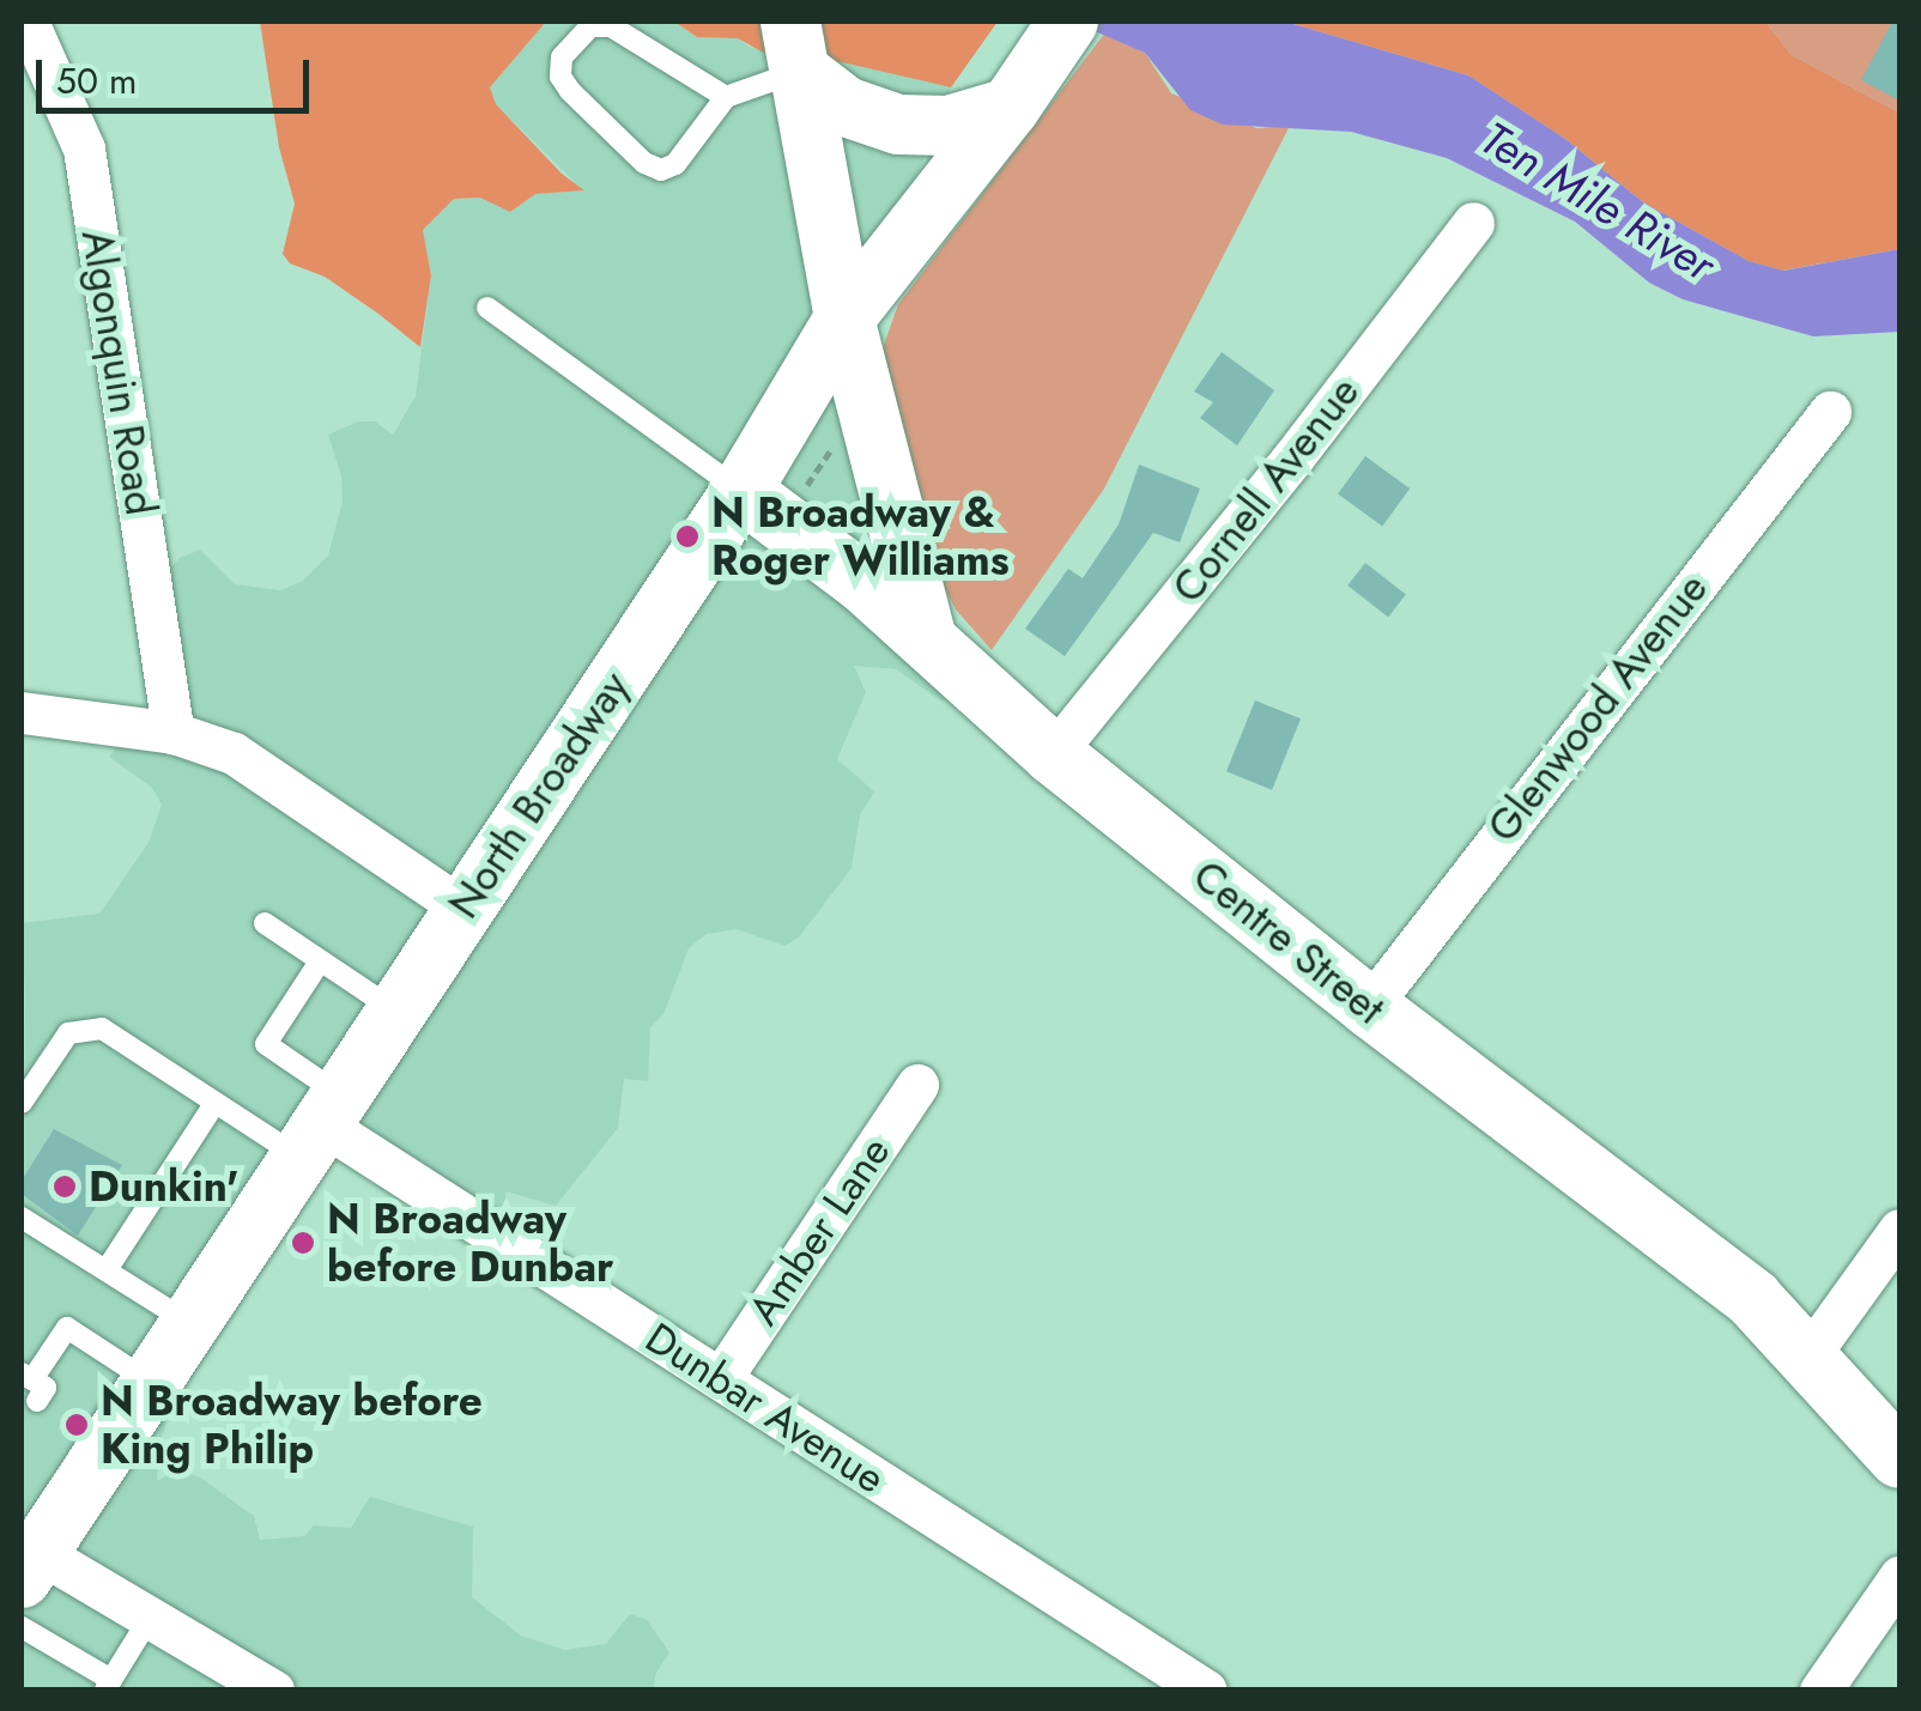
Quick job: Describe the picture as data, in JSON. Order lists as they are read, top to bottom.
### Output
{
  "streets": {
    "main road": ["North Broadway", "Centre Street"],
    "street": [
      "Algonquin Road",
      "Cornell Avenue",
      "Glenwood Avenue",
      "Amber Lane",
      "Dunbar Avenue"
    ]
  },
  "crossings": [
    ["Cornell Avenue", "Centre Street"],
    ["Glenwood Avenue", "Centre Street"],
    ["North Broadway", "Centre Street"],
    ["North Broadway", "Dunbar Avenue"],
    ["Amber Lane", "Dunbar Avenue"]
  ],
  "water": ["Ten Mile River"],
  "places": [
    "N Broadway & Roger Williams",
    "Dunkin'",
    "N Broadway before Dunbar",
    "N Broadway before King Philip"
  ],
  "scale_bar": "50 m"
}
